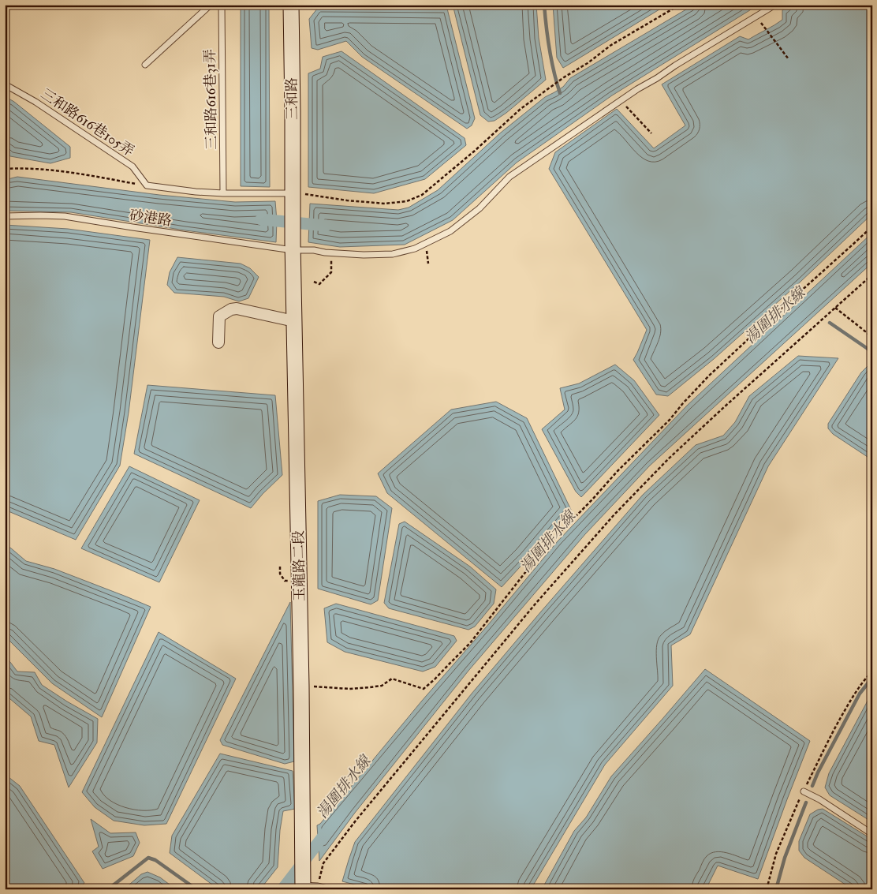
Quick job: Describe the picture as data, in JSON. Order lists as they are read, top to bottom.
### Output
{
  "streets": {
    "main road": ["三和路", "玉龍路二段"],
    "lane": ["三和路616巷31弄", "三和路616巷105弄", "砂港路"]
  },
  "crossings": [
    ["三和路", "砂港路"],
    ["三和路", "玉龍路二段"],
    ["砂港路", "玉龍路二段"]
  ],
  "water": ["湯圍排水線"]
}
